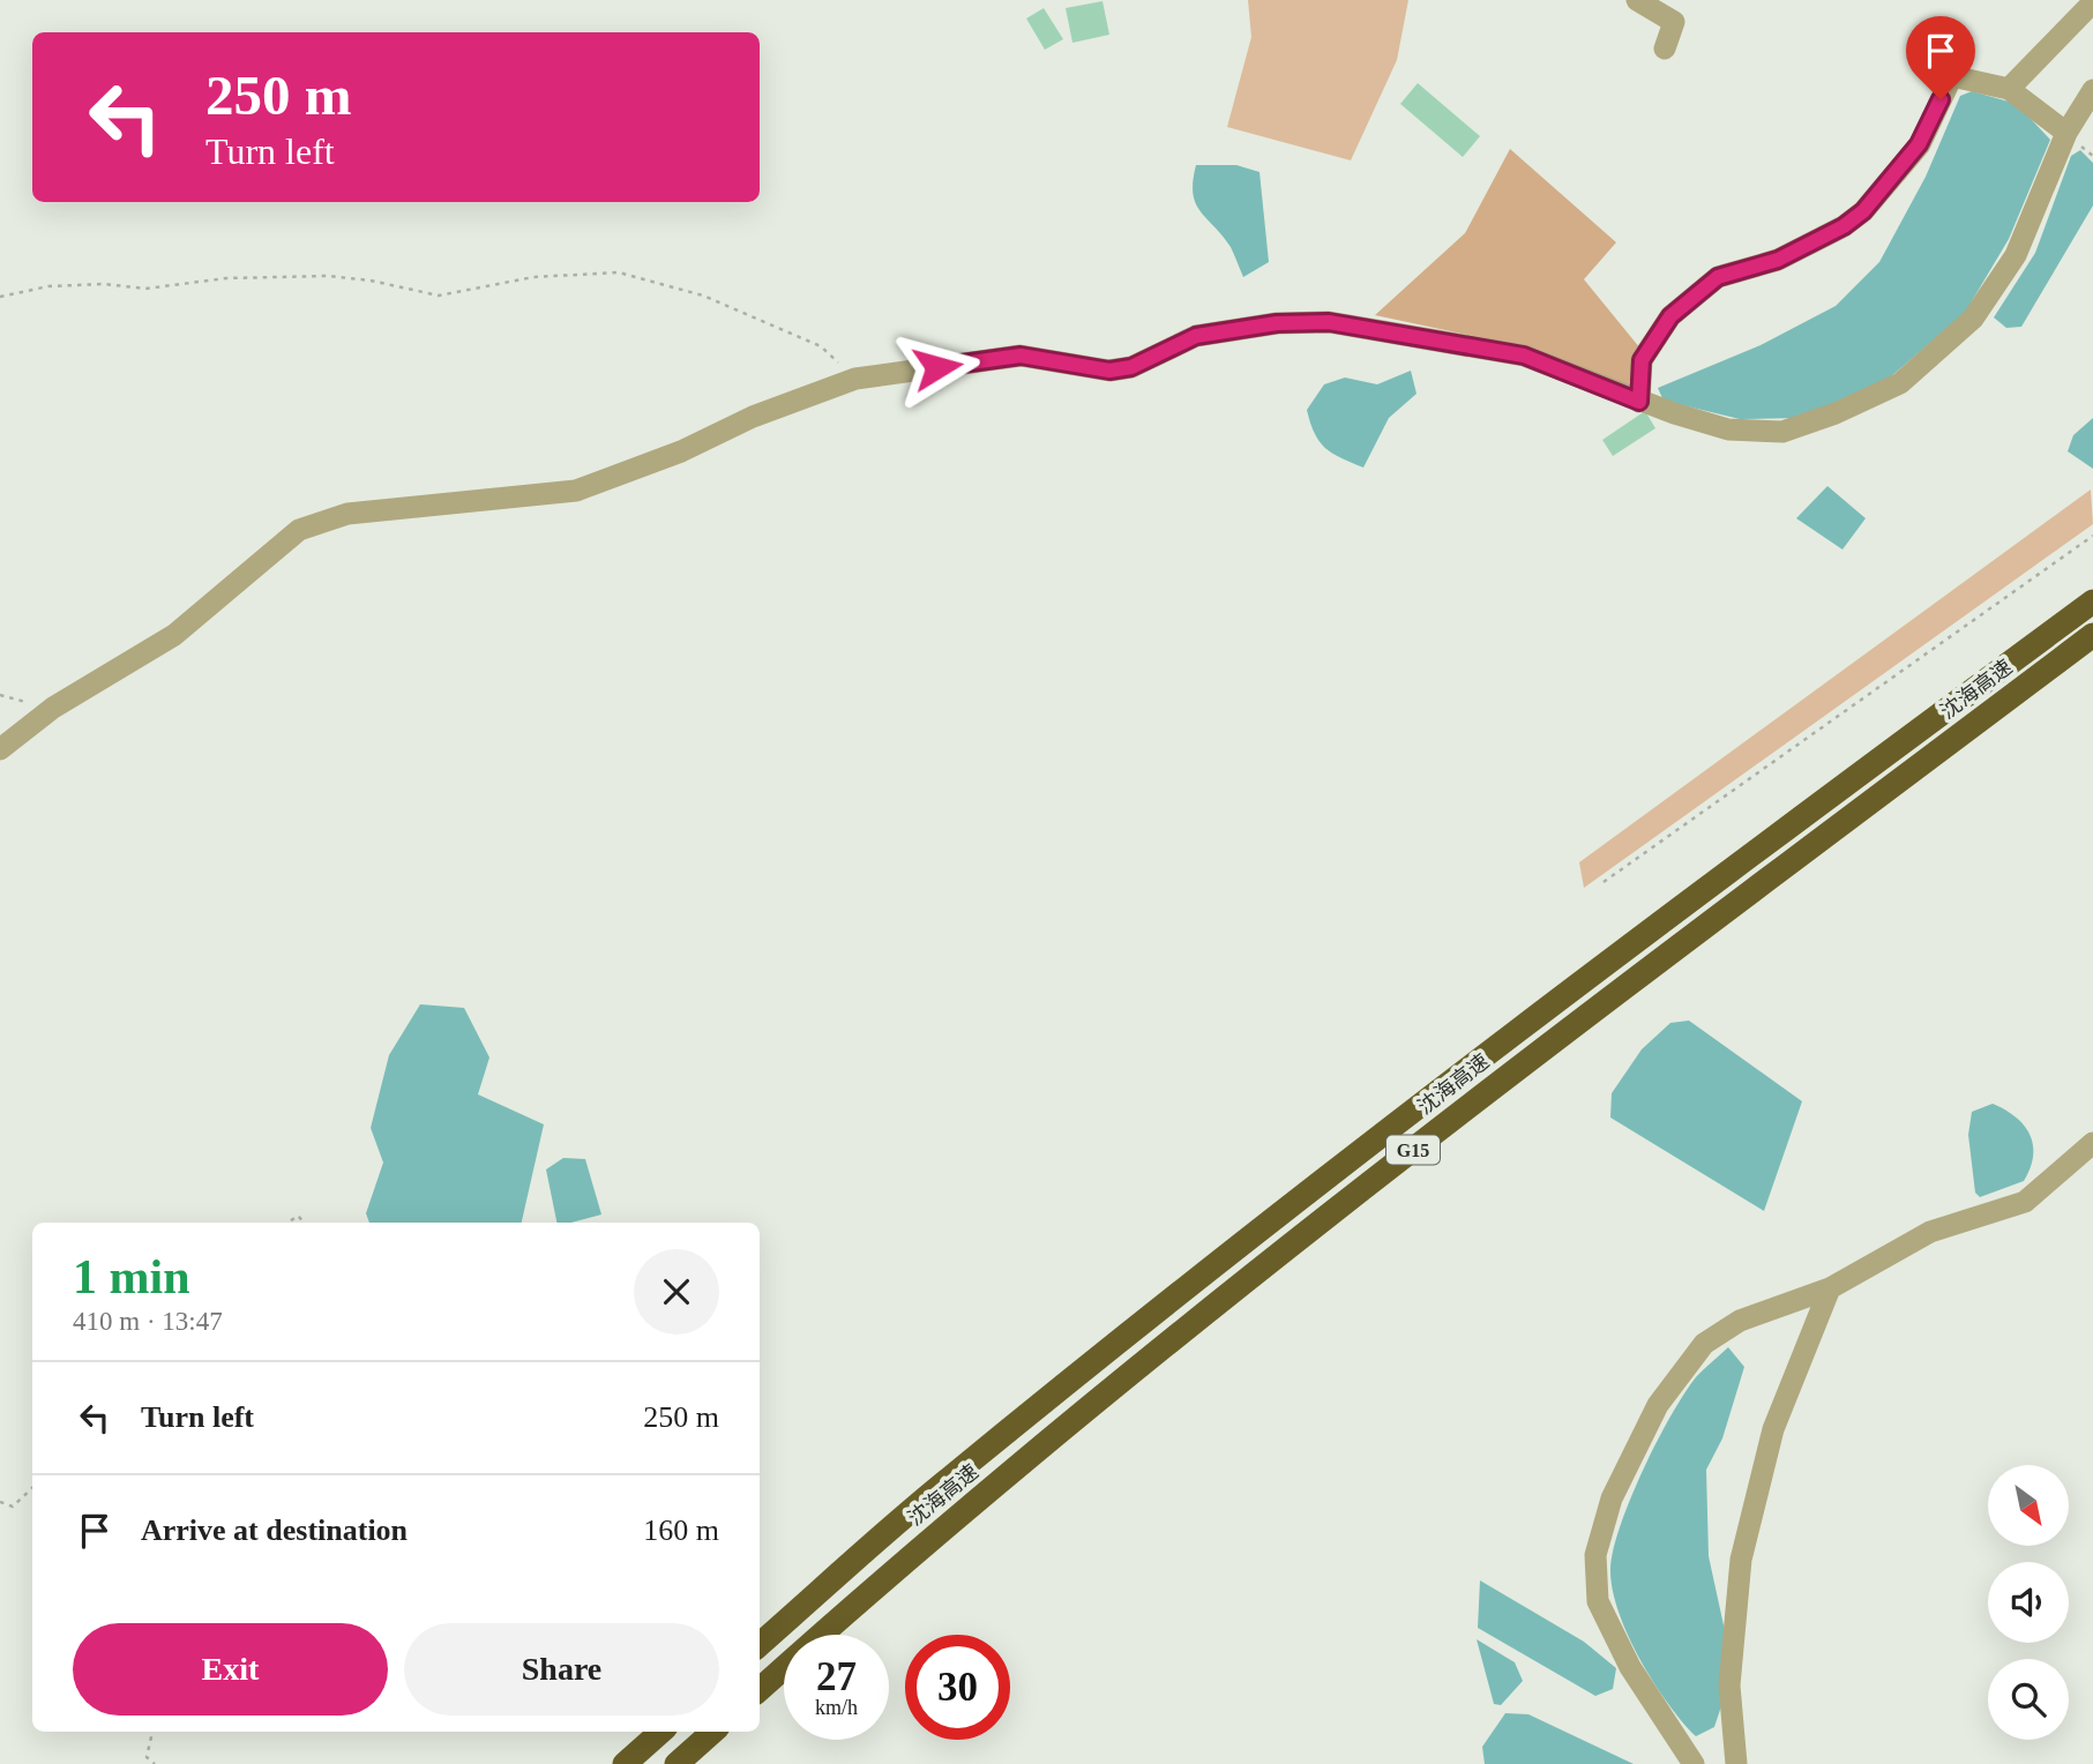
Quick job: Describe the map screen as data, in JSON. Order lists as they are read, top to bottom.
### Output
{
  "streets": {
    "highway": ["沈海高速", "G15"]
  },
  "north": "bottom right",
  "page": {
    "turn": ["250 m", "Turn left"],
    "heading": ["1 min", "410 m · 13:47"],
    "list": [
      {
        "name": "Turn left",
        "value": "250 m"
      },
      {
        "name": "Arrive at destination",
        "value": "160 m"
      }
    ],
    "buttons": ["Exit", "Share"],
    "speed": "27 km/h",
    "limit": "30"
  }
}
